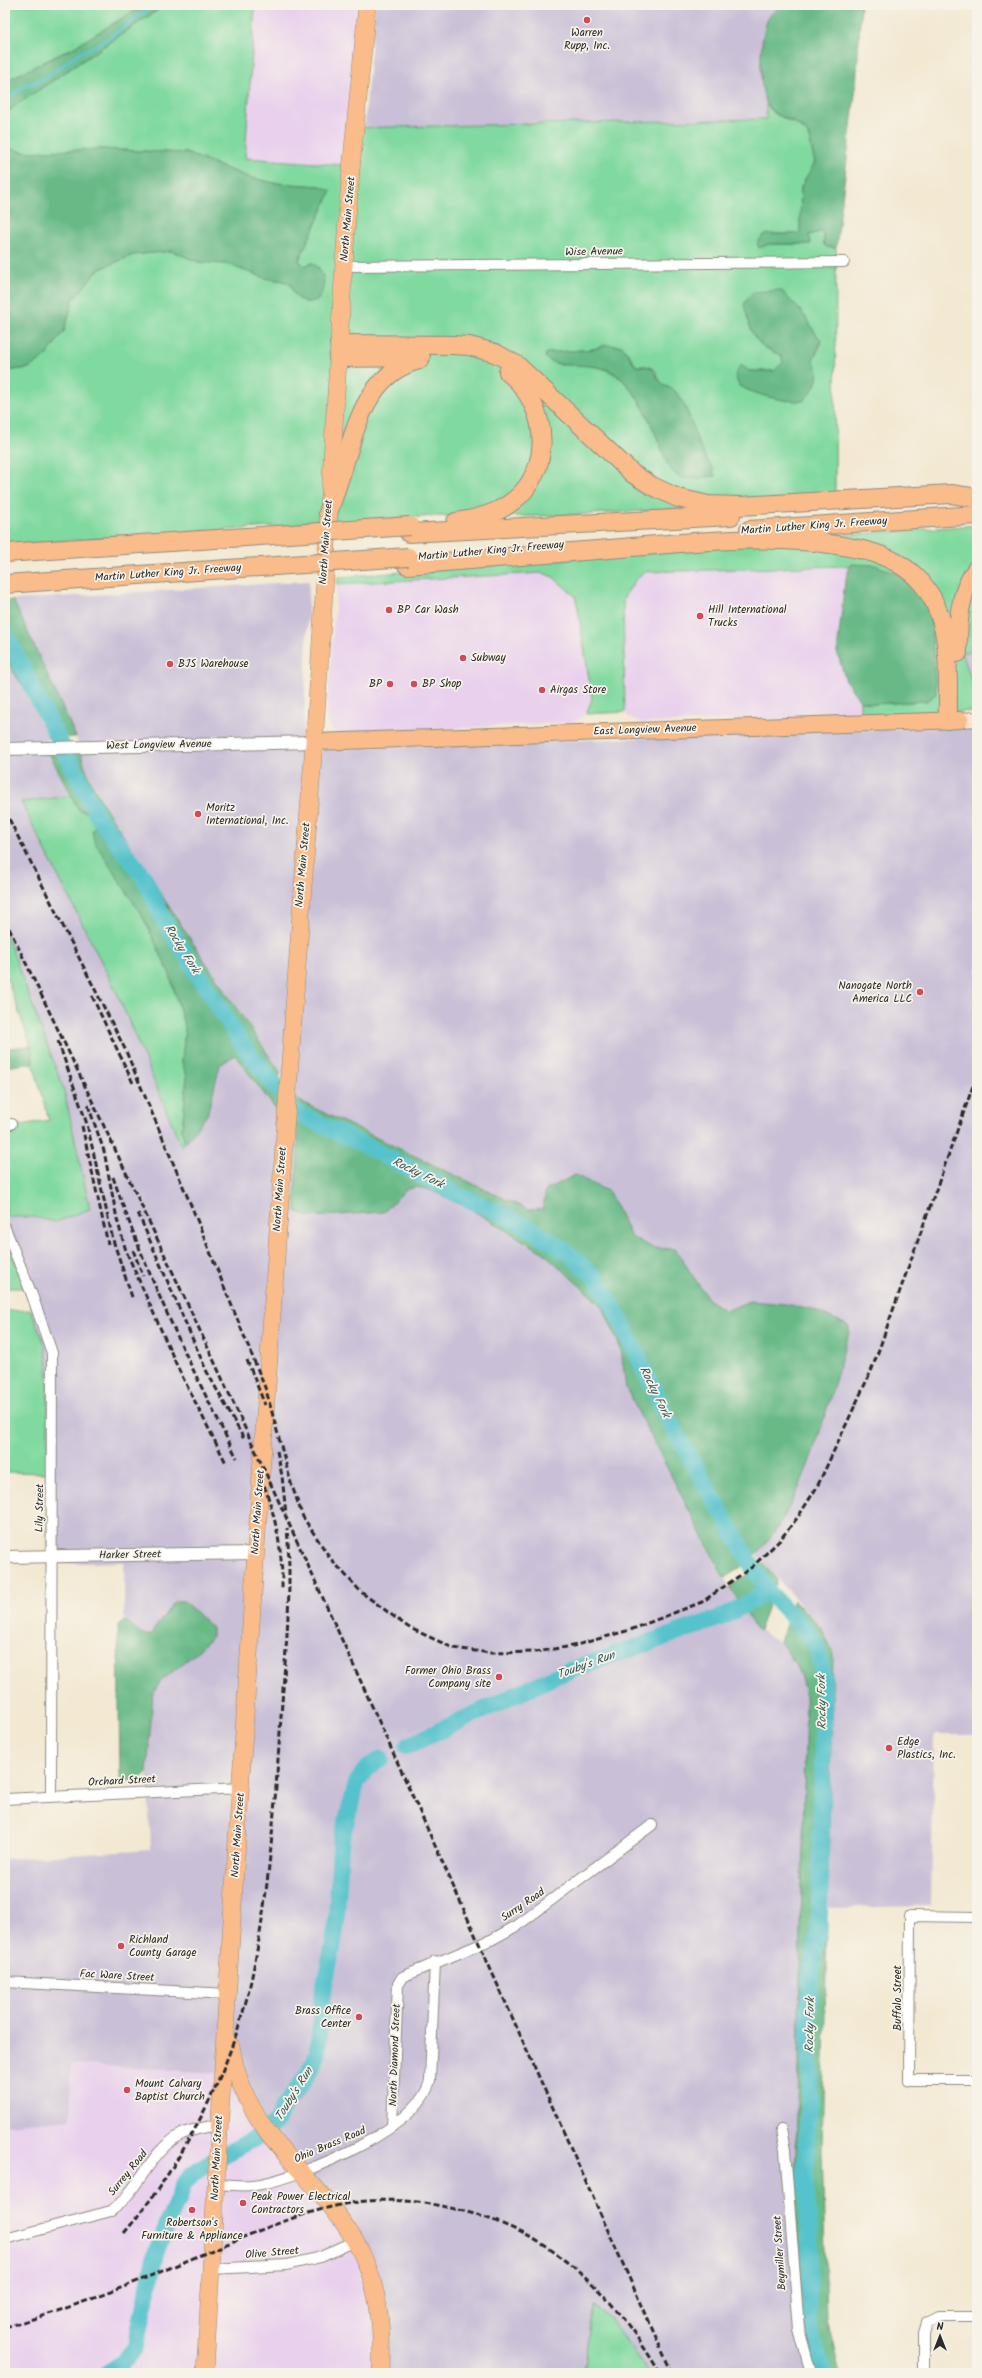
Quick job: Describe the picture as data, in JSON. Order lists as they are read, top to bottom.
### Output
{
  "streets": {
    "highway": ["North Main Street", "Martin Luther King Jr. Freeway"],
    "main road": ["East Longview Avenue"],
    "street": [
      "Wise Avenue",
      "West Longview Avenue",
      "Lily Street",
      "Harker Street",
      "Orchard Street",
      "Surry Road",
      "Fac Ware Street",
      "Buffalo Street",
      "North Diamond Street",
      "Ohio Brass Road",
      "Surrey Road",
      "Olive Street",
      "Beymiller Street"
    ]
  },
  "crossings": [
    ["North Main Street", "Wise Avenue"],
    ["North Main Street", "East Longview Avenue"],
    ["North Main Street", "West Longview Avenue"],
    ["North Main Street", "Harker Street"],
    ["North Main Street", "Orchard Street"],
    ["North Main Street", "Fac Ware Street"],
    ["North Main Street", "Ohio Brass Road"],
    ["North Main Street", "Surrey Road"],
    ["North Main Street", "Olive Street"],
    ["East Longview Avenue", "West Longview Avenue"],
    ["Lily Street", "Harker Street"],
    ["Lily Street", "Orchard Street"],
    ["Surry Road", "North Diamond Street"],
    ["Surry Road", "Ohio Brass Road"],
    ["North Diamond Street", "Ohio Brass Road"]
  ],
  "water": ["Rocky Fork", "Touby's Run"],
  "places": [
    "Warren Rupp, Inc.",
    "BP Car Wash",
    "Hill International Trucks",
    "Subway",
    "BJS Warehouse",
    "BP",
    "BP Shop",
    "Airgas Store",
    "Moritz International, Inc.",
    "Nanogate North America LLC",
    "Former Ohio Brass Company site",
    "Edge Plastics, Inc.",
    "Richland County Garage",
    "Brass Office Center",
    "Mount Calvary Baptist Church",
    "Peak Power Electrical Contractors",
    "Robertson's Furniture & Appliance"
  ],
  "north": "top"
}
